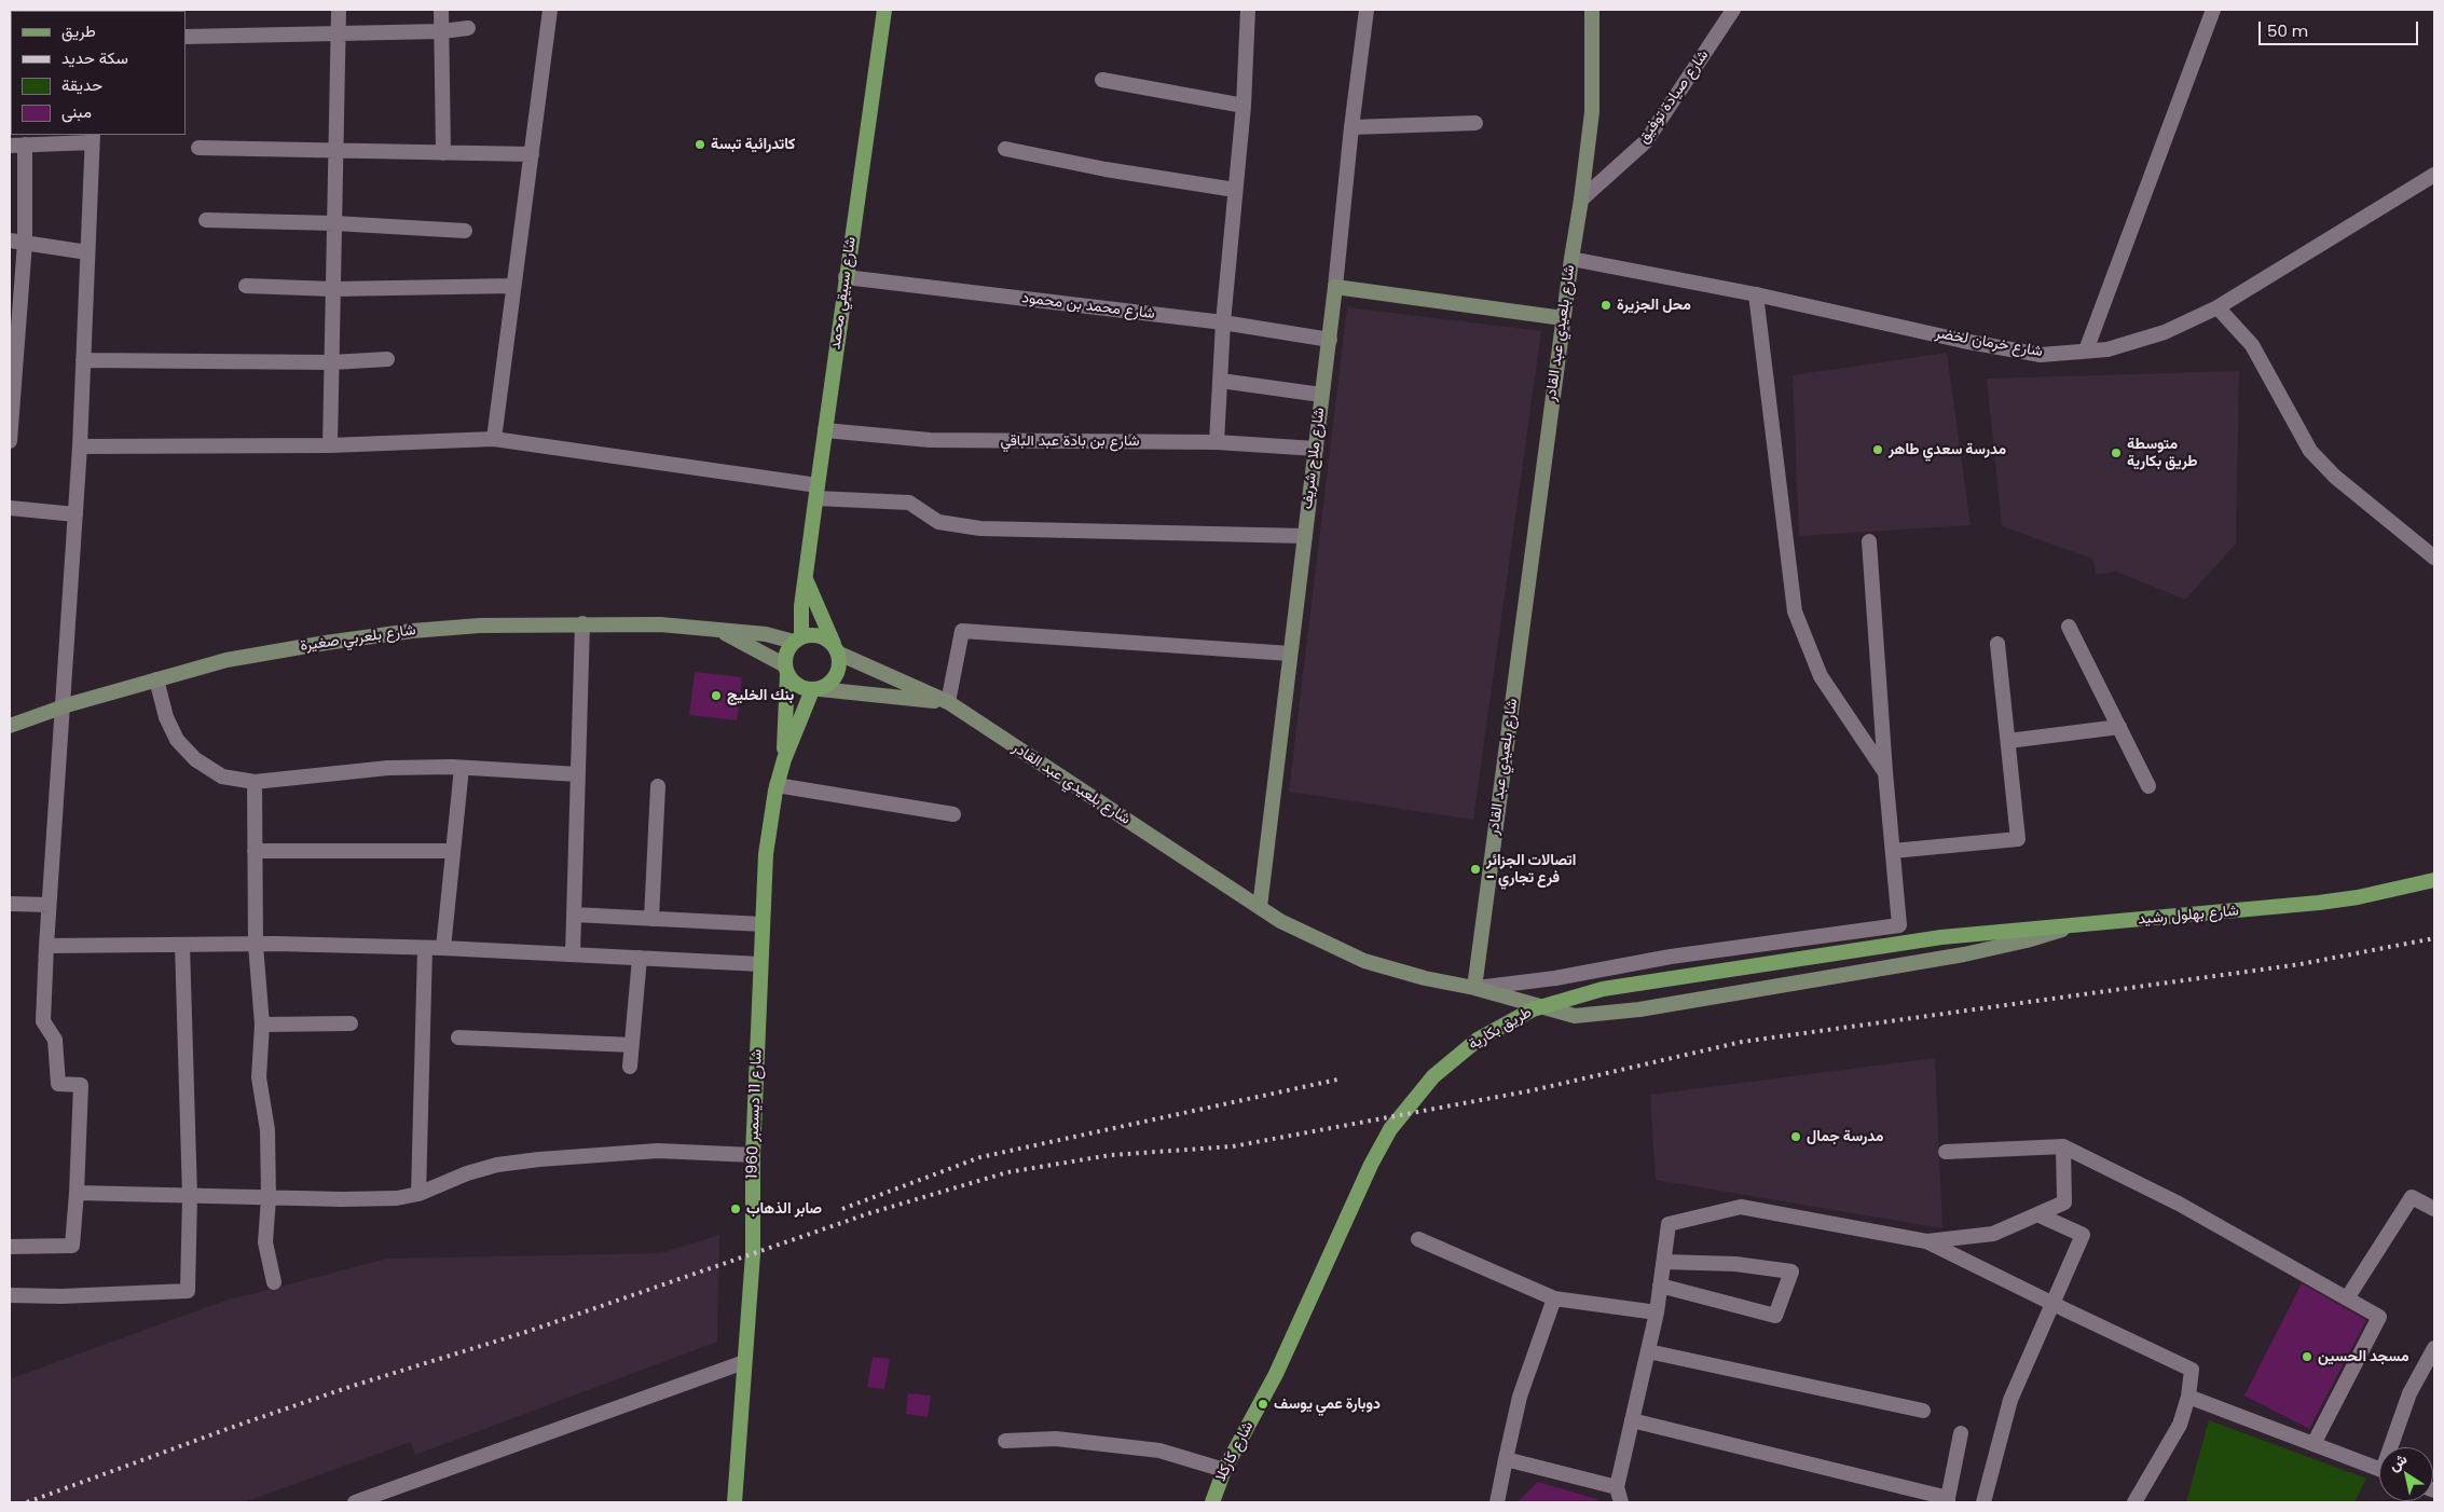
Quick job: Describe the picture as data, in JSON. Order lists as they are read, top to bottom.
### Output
{
  "streets": {
    "main road": [
      "شارع سبيقي محمد",
      "شارع بلعيدي عبد القادر",
      "شارع ملاح شريف",
      "شارع بلعربي صغيرة",
      "شارع بهلول رشيد",
      "طريق بكارية",
      "شارع 11 ديسمبر 1960",
      "شارع كاركلا"
    ],
    "street": [
      "شارع صيادة توفيق",
      "شارع محمد بن محمود",
      "شارع خرمان لخضر",
      "شارع بن بادة عبد الباقي"
    ]
  },
  "crossings": [
    ["شارع صيادة توفيق", "شارع بلعيدي عبد القادر"],
    ["شارع سبيقي محمد", "شارع محمد بن محمود"],
    ["شارع سبيقي محمد", "شارع بلعيدي عبد القادر"],
    ["شارع سبيقي محمد", "شارع بن بادة عبد الباقي"],
    ["شارع سبيقي محمد", "شارع بلعربي صغيرة"],
    ["شارع سبيقي محمد", "شارع 11 ديسمبر 1960"],
    ["شارع محمد بن محمود", "شارع ملاح شريف"],
    ["شارع بلعيدي عبد القادر", "شارع خرمان لخضر"],
    ["شارع بلعيدي عبد القادر", "شارع ملاح شريف"],
    ["شارع بلعيدي عبد القادر", "شارع بلعربي صغيرة"],
    ["شارع بلعيدي عبد القادر", "شارع 11 ديسمبر 1960"],
    ["شارع بن بادة عبد الباقي", "شارع ملاح شريف"],
    ["شارع بلعربي صغيرة", "شارع 11 ديسمبر 1960"],
    ["شارع بهلول رشيد", "طريق بكارية"],
    ["طريق بكارية", "شارع كاركلا"]
  ],
  "places": [
    "كاتدرائية تبسة",
    "محل الجزيرة",
    "مدرسة سعدي طاهر",
    "متوسطة طريق بكارية",
    "بنك الخليج",
    "اتصالات الجزائر - فرع تجاري",
    "مدرسة جمال",
    "صابر الذهاب",
    "مسجد الحسين",
    "دوبارة عمي يوسف"
  ],
  "legend": [
    "طريق",
    "سكة حديد",
    "حديقة",
    "مبنى"
  ],
  "scale_bar": "50 m",
  "north": "top left"
}
